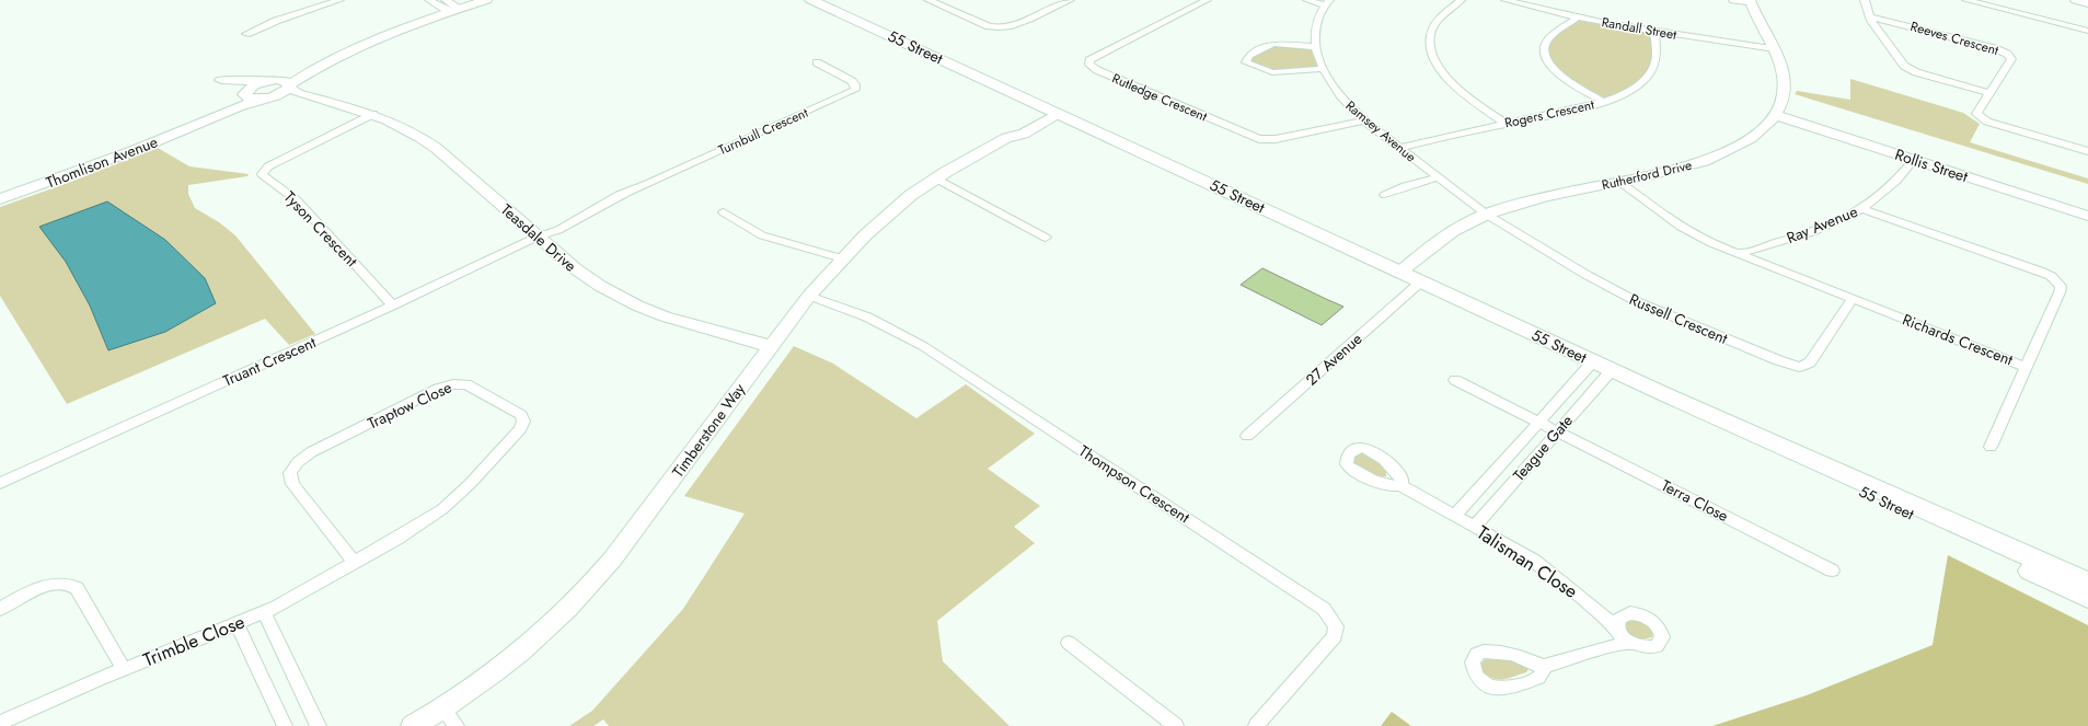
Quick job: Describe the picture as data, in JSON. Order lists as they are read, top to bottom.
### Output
{
  "streets": {
    "main road": ["55 Street"],
    "street": [
      "Randall Street",
      "Reeves Crescent",
      "Rutledge Crescent",
      "Rogers Crescent",
      "Turnbull Crescent",
      "Ramsey Avenue",
      "Thomlison Avenue",
      "Rollis Street",
      "Rutherford Drive",
      "Ray Avenue",
      "Tyson Crescent",
      "Teasdale Drive",
      "Russell Crescent",
      "Richards Crescent",
      "27 Avenue",
      "Truant Crescent",
      "Traptow Close",
      "Timberstone Way",
      "Teague Gate",
      "Thompson Crescent",
      "Terra Close",
      "Talisman Close",
      "Trimble Close"
    ]
  },
  "crossings": [
    ["Randall Street", "Rogers Crescent"],
    ["Randall Street", "Rutherford Drive"],
    ["55 Street", "Rutherford Drive"],
    ["55 Street", "27 Avenue"],
    ["55 Street", "Timberstone Way"],
    ["55 Street", "Teague Gate"],
    ["Rutledge Crescent", "Ramsey Avenue"],
    ["Rogers Crescent", "Ramsey Avenue"],
    ["Turnbull Crescent", "Teasdale Drive"],
    ["Turnbull Crescent", "Truant Crescent"],
    ["Ramsey Avenue", "Rutherford Drive"],
    ["Ramsey Avenue", "Russell Crescent"],
    ["Thomlison Avenue", "Teasdale Drive"],
    ["Rollis Street", "Rutherford Drive"],
    ["Rollis Street", "Ray Avenue"],
    ["Rutherford Drive", "Russell Crescent"],
    ["Rutherford Drive", "Richards Crescent"],
    ["Ray Avenue", "Richards Crescent"],
    ["Tyson Crescent", "Teasdale Drive"],
    ["Tyson Crescent", "Truant Crescent"],
    ["Teasdale Drive", "Truant Crescent"],
    ["Teasdale Drive", "Timberstone Way"],
    ["Russell Crescent", "Richards Crescent"],
    ["Traptow Close", "Trimble Close"],
    ["Timberstone Way", "Thompson Crescent"],
    ["Teague Gate", "Terra Close"],
    ["Teague Gate", "Talisman Close"]
  ]
}
